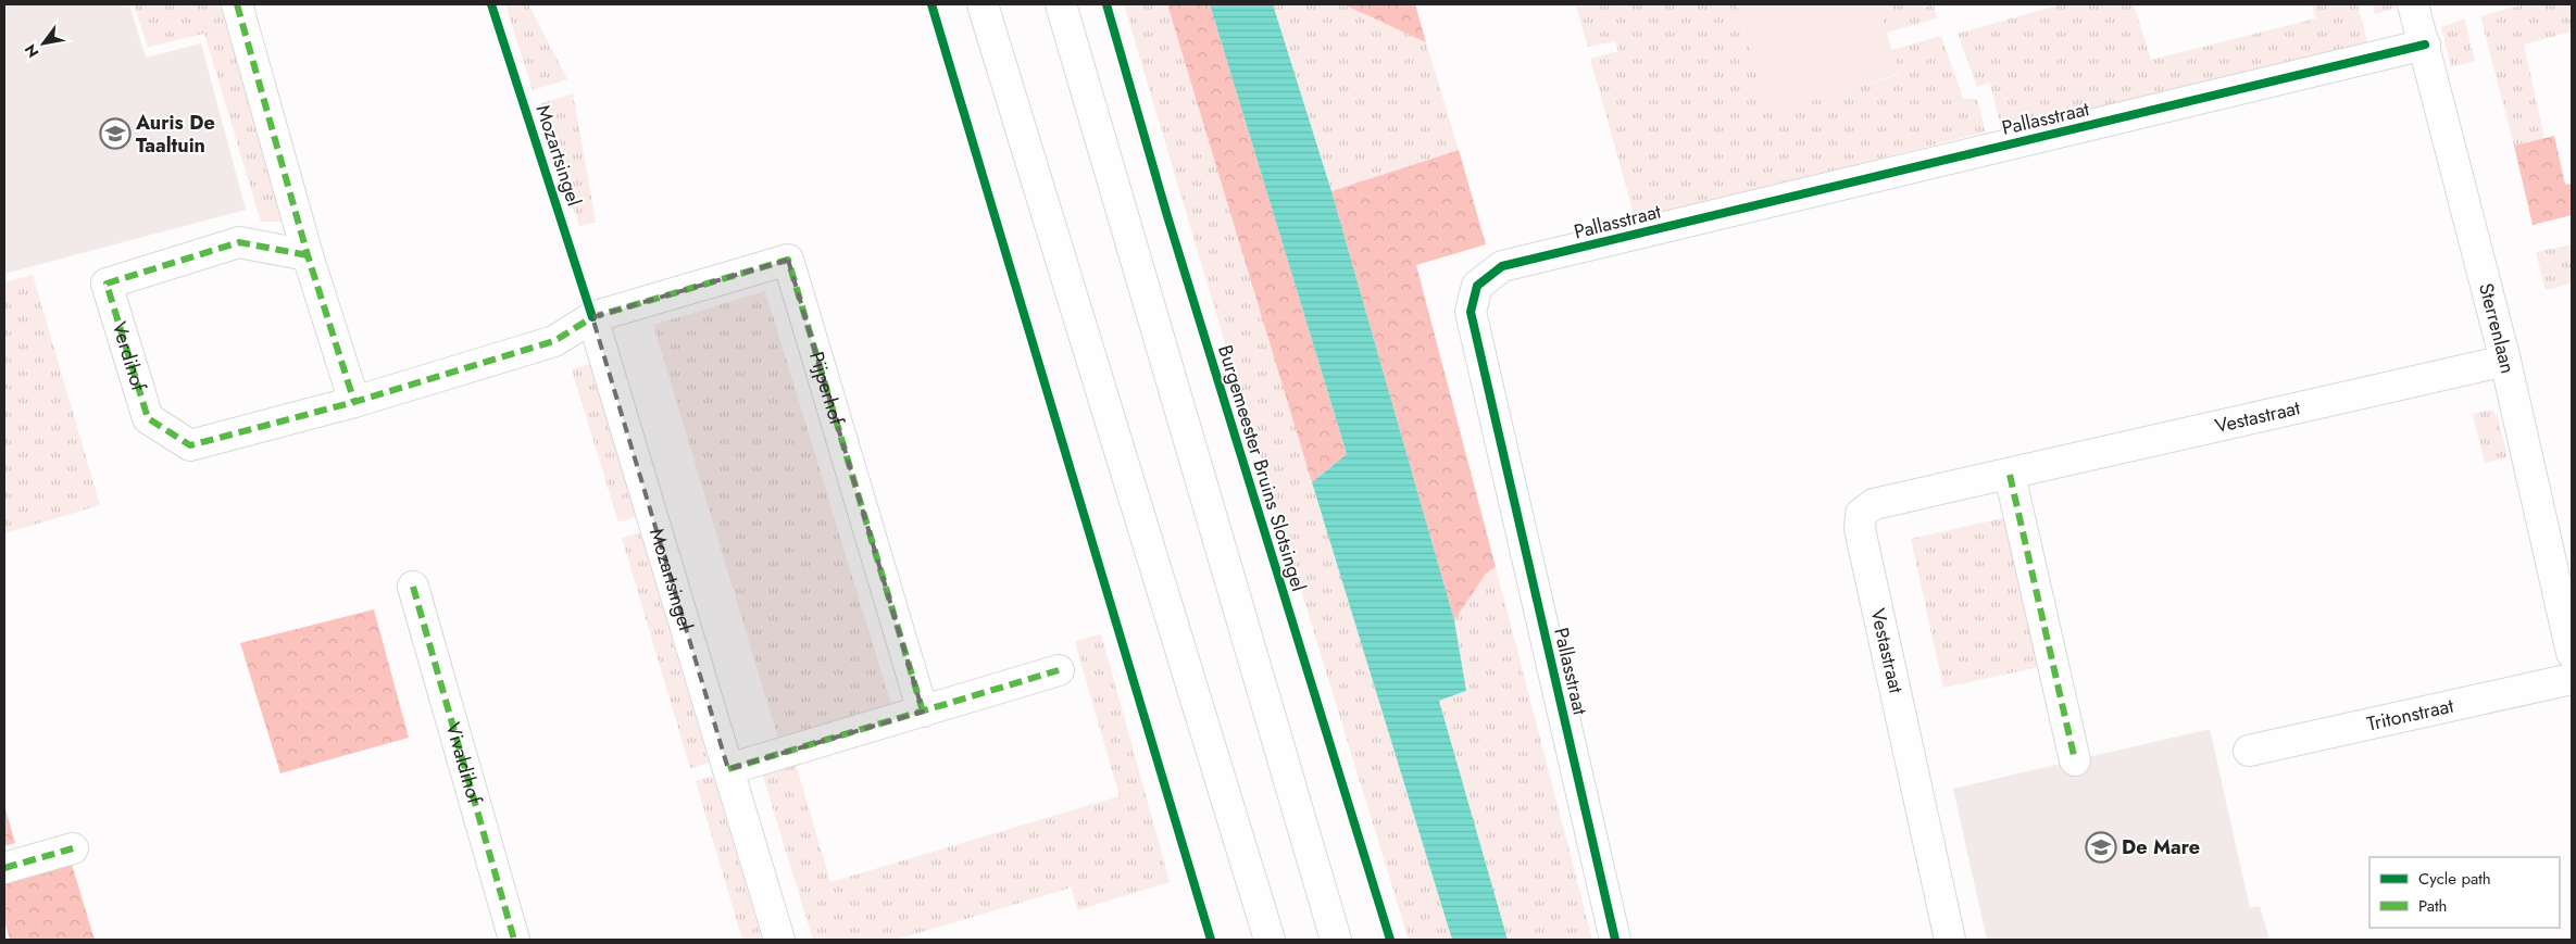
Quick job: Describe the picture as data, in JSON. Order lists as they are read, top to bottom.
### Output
{
  "streets": {
    "street": [
      "Pallasstraat",
      "Mozartsingel",
      "Sterrenlaan",
      "Verdihof",
      "Pijperhof",
      "Vestastraat",
      "Tritonstraat",
      "Vivaldihof"
    ],
    "cycle path": ["Burgemeester Bruins Slotsingel"]
  },
  "crossings": [
    ["Pallasstraat", "Sterrenlaan"],
    ["Mozartsingel", "Verdihof"],
    ["Mozartsingel", "Pijperhof"],
    ["Sterrenlaan", "Vestastraat"],
    ["Verdihof", "Pijperhof"]
  ],
  "places": {
    "school or university": ["Auris De Taaltuin", "De Mare"]
  },
  "legend": ["Cycle path", "Path"],
  "north": "bottom left"
}
